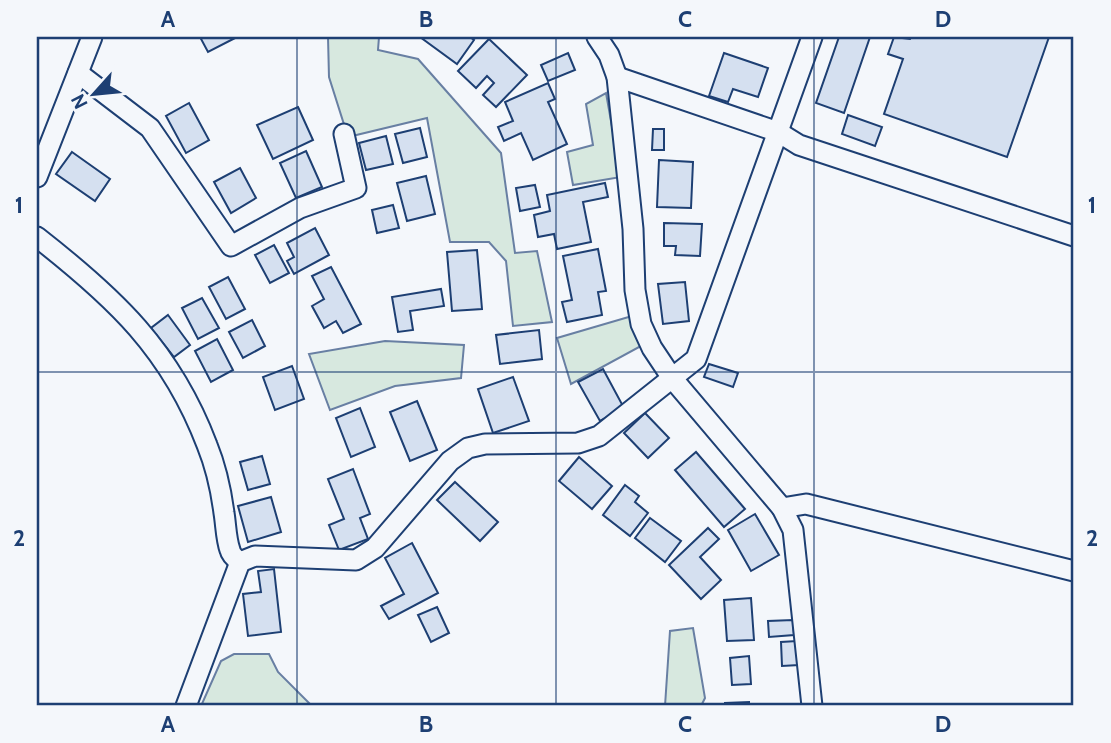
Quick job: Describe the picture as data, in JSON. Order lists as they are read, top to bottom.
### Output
{
  "north": "bottom left",
  "grid": {
    "columns": [
      "A",
      "B",
      "C",
      "D"
    ],
    "rows": ["1", "2"]
  }
}
